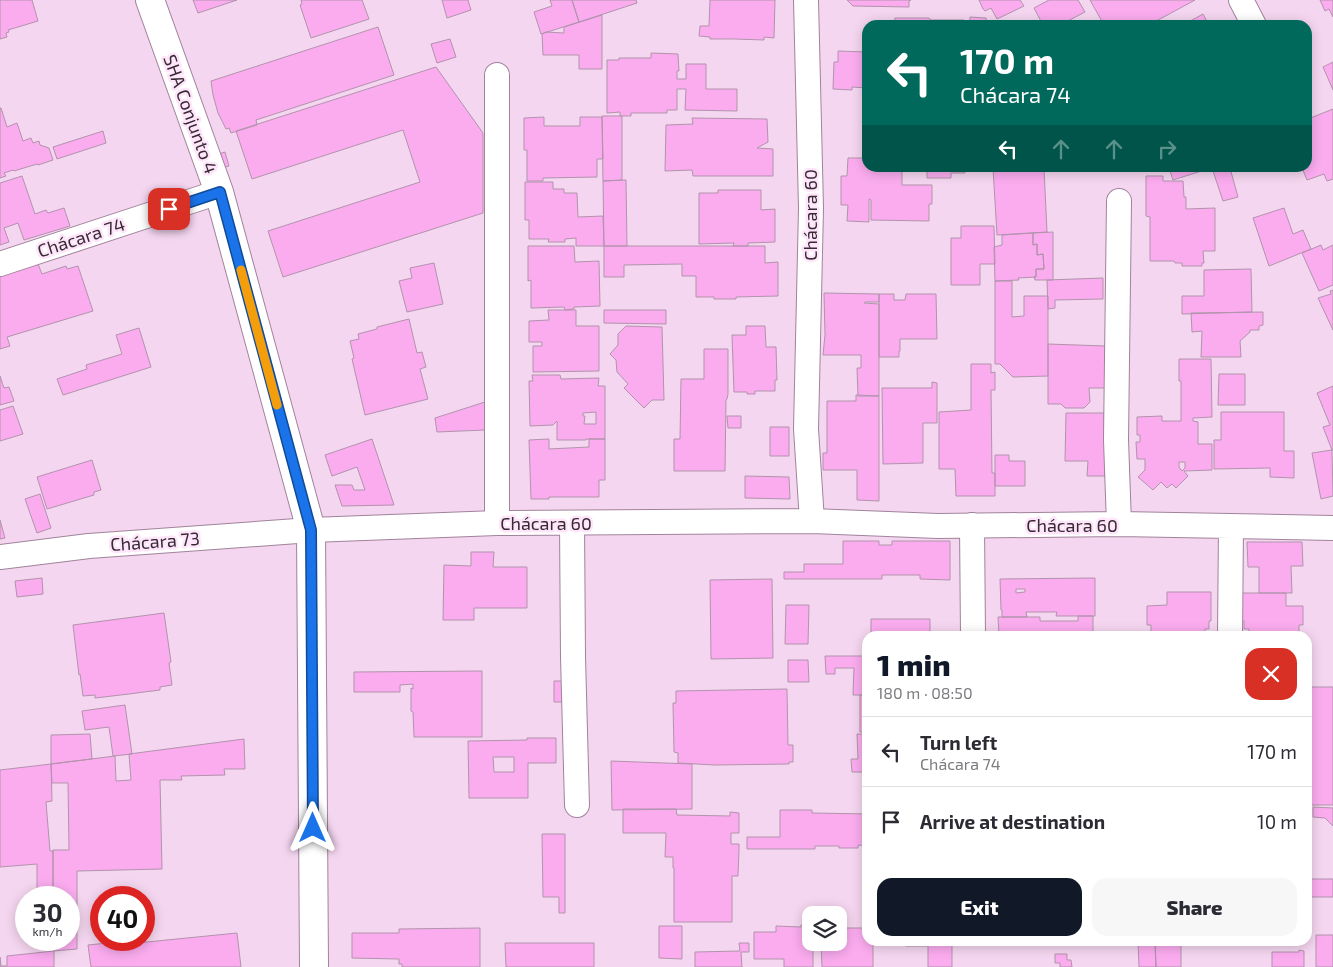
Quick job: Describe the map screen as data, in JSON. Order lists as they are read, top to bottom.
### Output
{
  "streets": {
    "street": [
      "SHA Conjunto 4",
      "Chácara 60",
      "Chácara 74",
      "Chácara 73"
    ]
  },
  "crossings": [
    ["SHA Conjunto 4", "Chácara 60"],
    ["SHA Conjunto 4", "Chácara 74"],
    ["SHA Conjunto 4", "Chácara 73"],
    ["Chácara 60", "Chácara 73"]
  ],
  "page": {
    "turn": ["170 m", "Chácara 74"],
    "heading": ["1 min", "180 m · 08:50"],
    "list": [
      {
        "name": "Turn left",
        "note": "Chácara 74",
        "value": "170 m"
      },
      {
        "name": "Arrive at destination",
        "value": "10 m"
      }
    ],
    "buttons": ["Exit", "Share"],
    "speed": "30 km/h",
    "limit": "40"
  }
}
